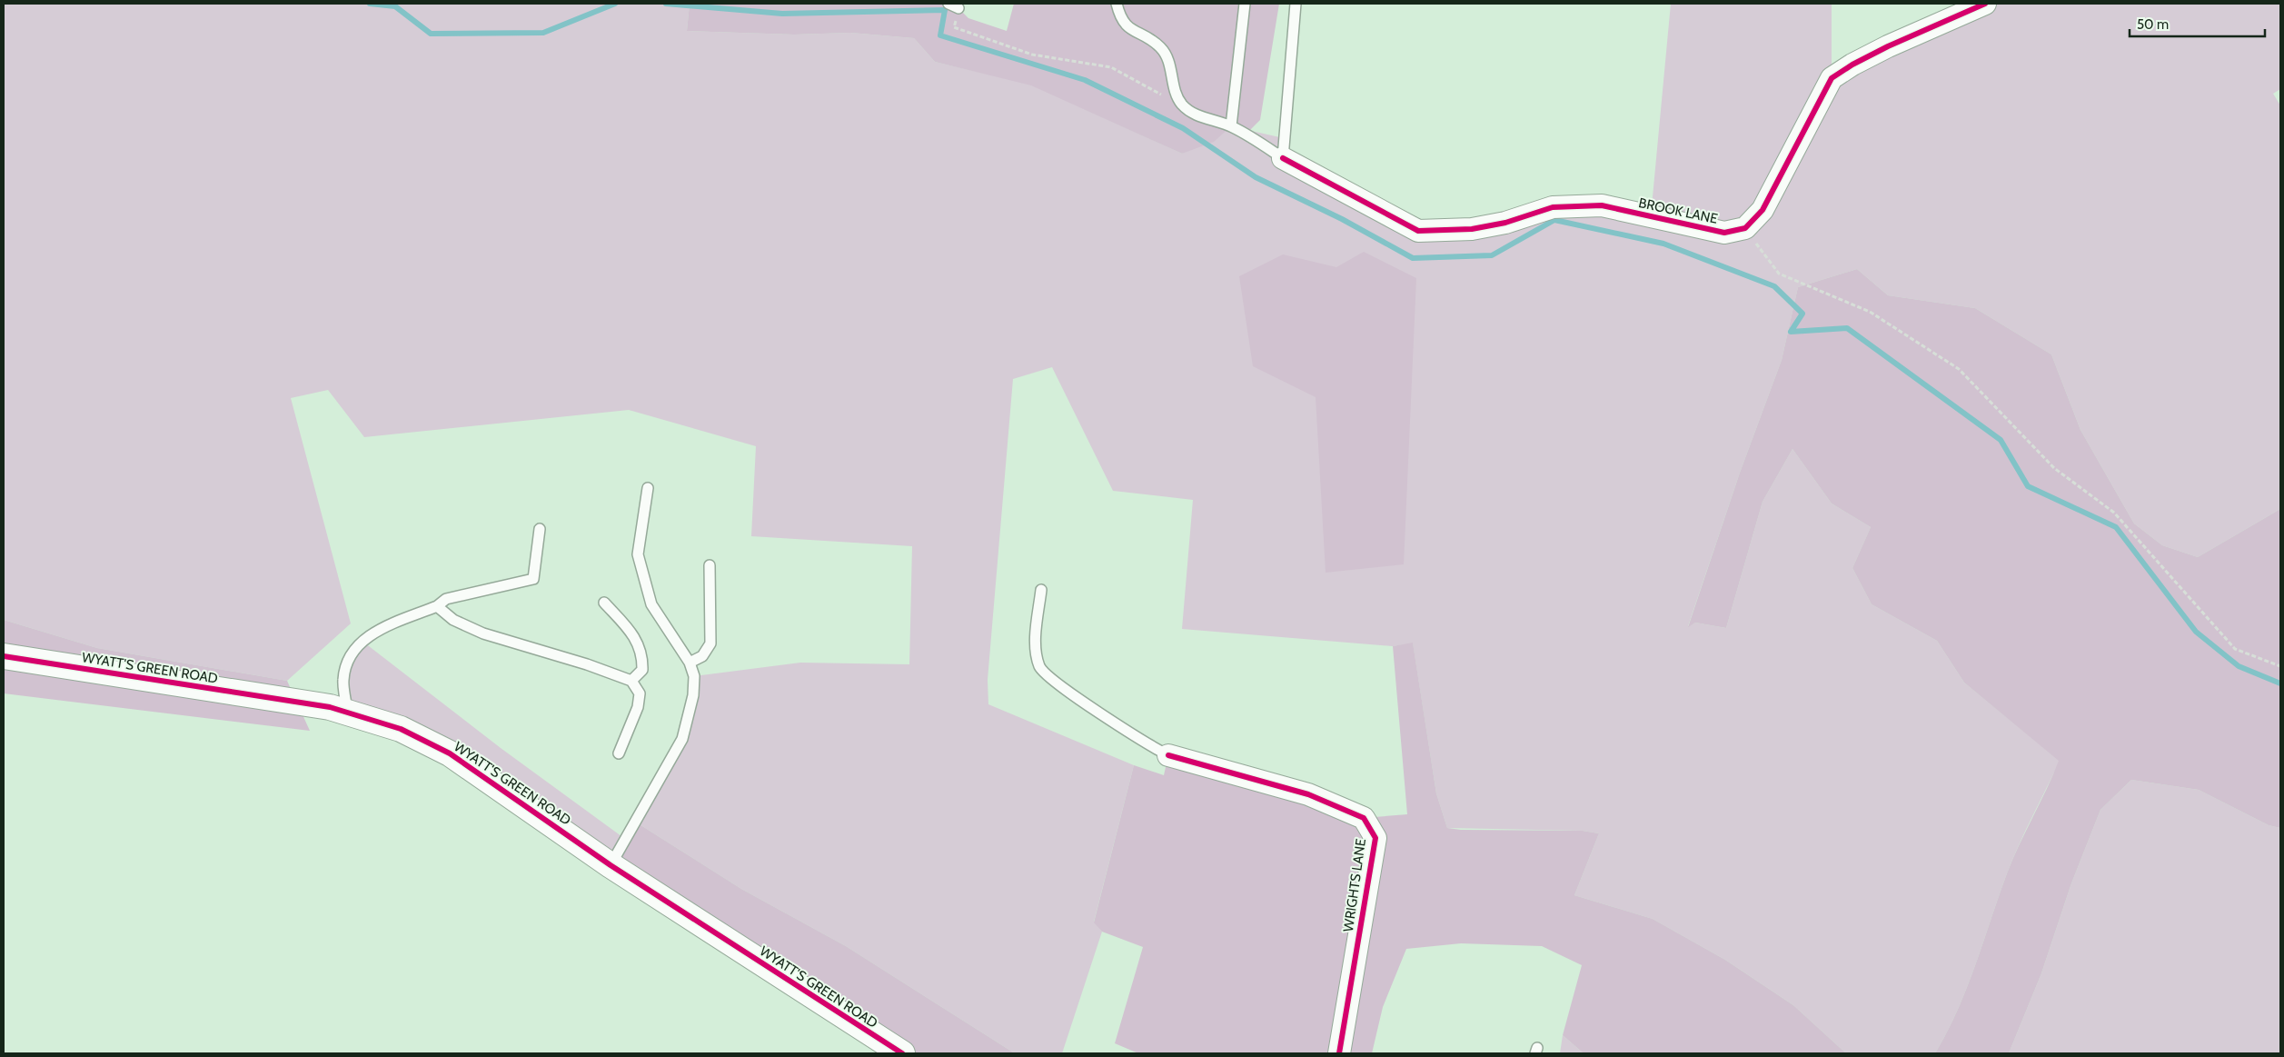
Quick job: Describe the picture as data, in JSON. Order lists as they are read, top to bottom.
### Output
{
  "streets": {
    "street": ["BROOK LANE", "WYATT'S GREEN ROAD", "WRIGHTS LANE"]
  },
  "scale_bar": "50 m"
}
